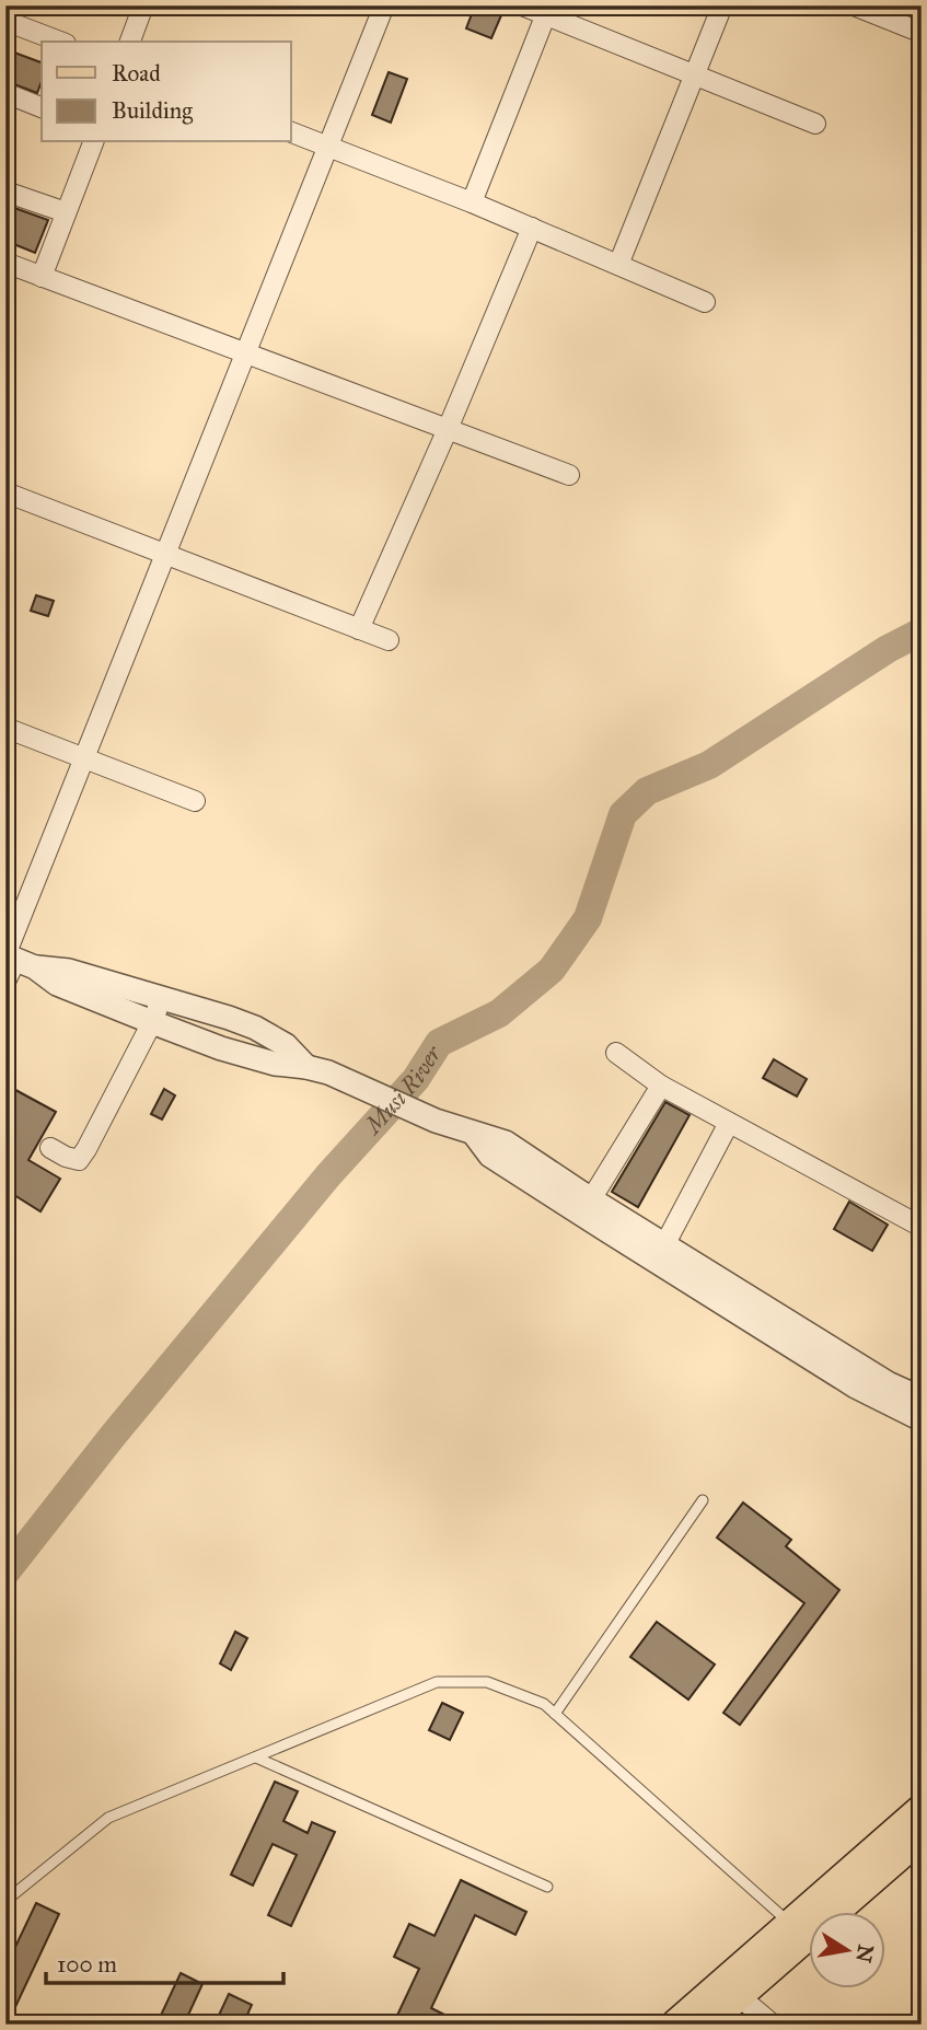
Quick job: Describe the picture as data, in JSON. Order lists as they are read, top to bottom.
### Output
{
  "water": ["Musi River"],
  "legend": ["Road", "Building"],
  "scale_bar": "100 m",
  "north": "right"
}
